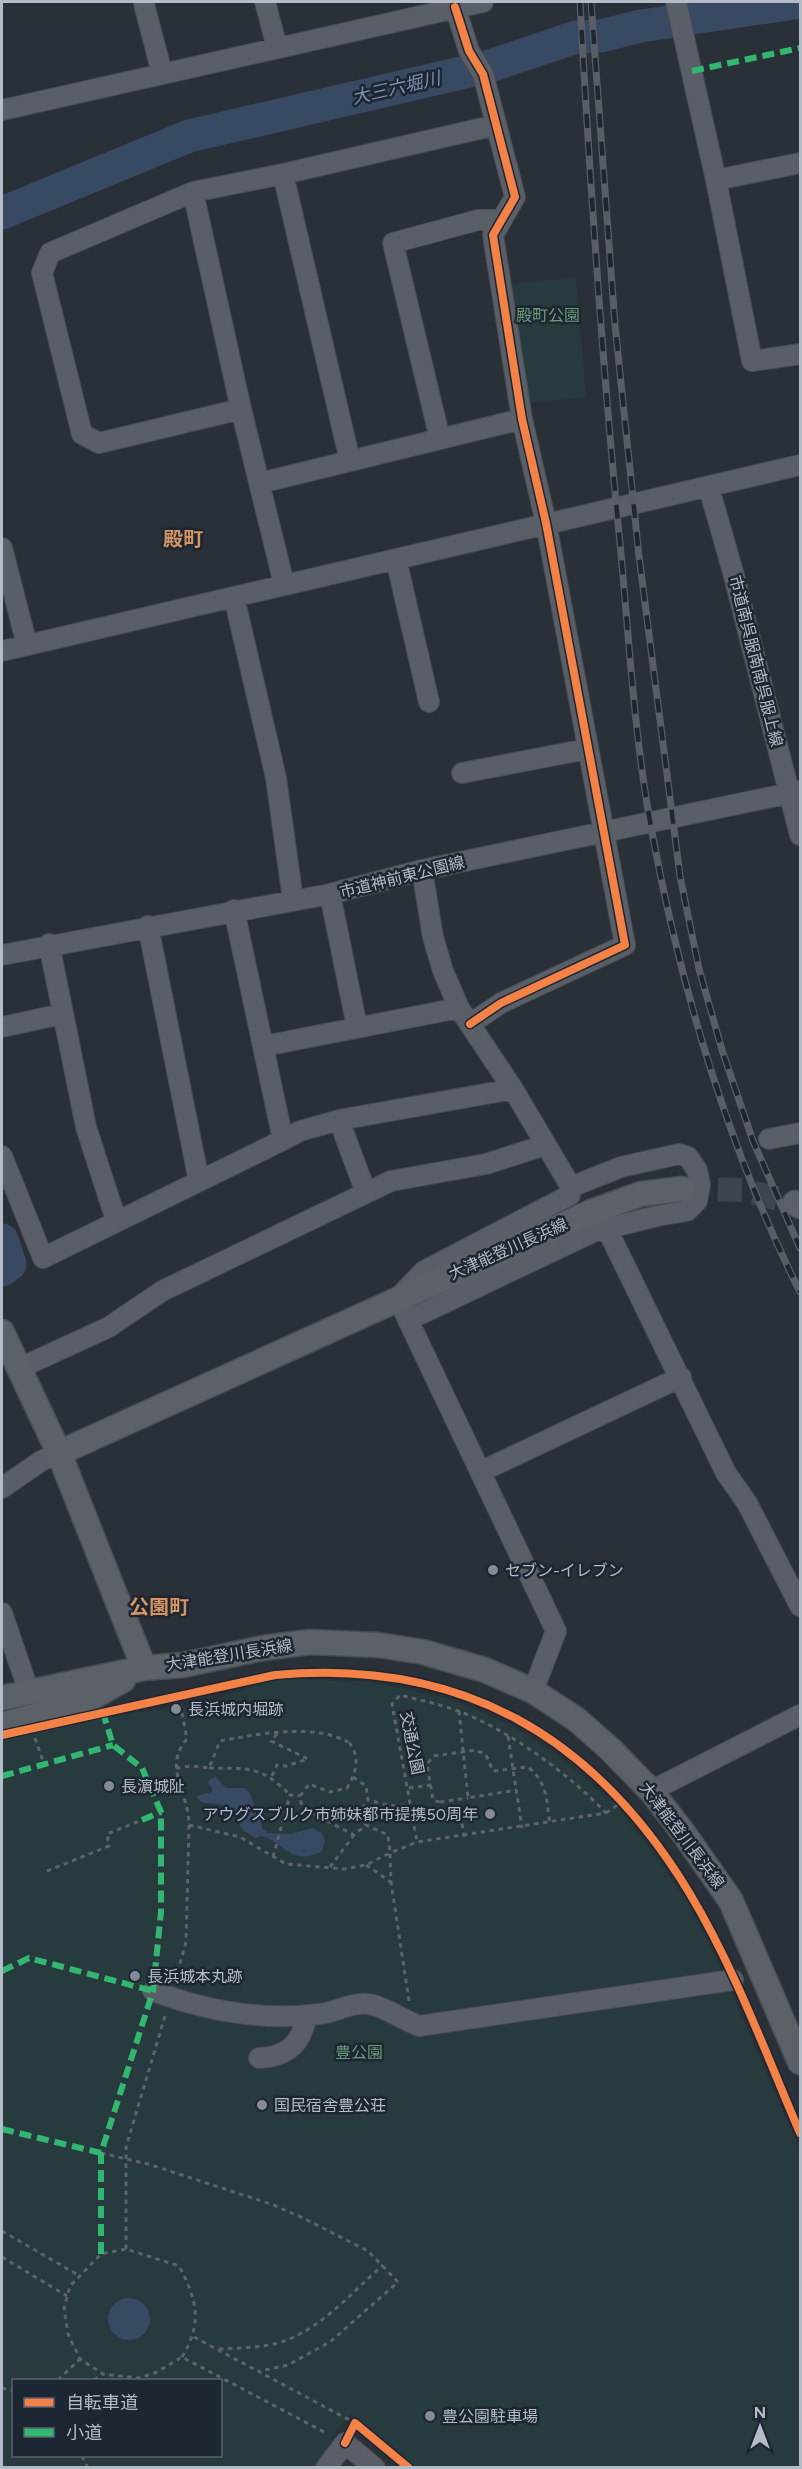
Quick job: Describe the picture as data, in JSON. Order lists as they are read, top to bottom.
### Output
{
  "streets": {
    "main road": ["大津能登川長浜線"],
    "street": ["市道南呉服南南呉服上線", "市道神前東公園線"],
    "path": ["交通公園"]
  },
  "crossings": [
    ["市道南呉服南南呉服上線", "市道神前東公園線"]
  ],
  "districts": ["殿町", "公園町"],
  "water": ["大三六堀川"],
  "parks": ["殿町公園", "豊公園"],
  "places": [
    "セブン-イレブン",
    "長浜城内堀跡",
    "長濵城阯",
    "アウグスブルク市姉妹都市提携50周年",
    "長浜城本丸跡",
    "国民宿舎豊公荘",
    "豊公園駐車場"
  ],
  "legend": ["自転車道", "小道"],
  "north": "top"
}
